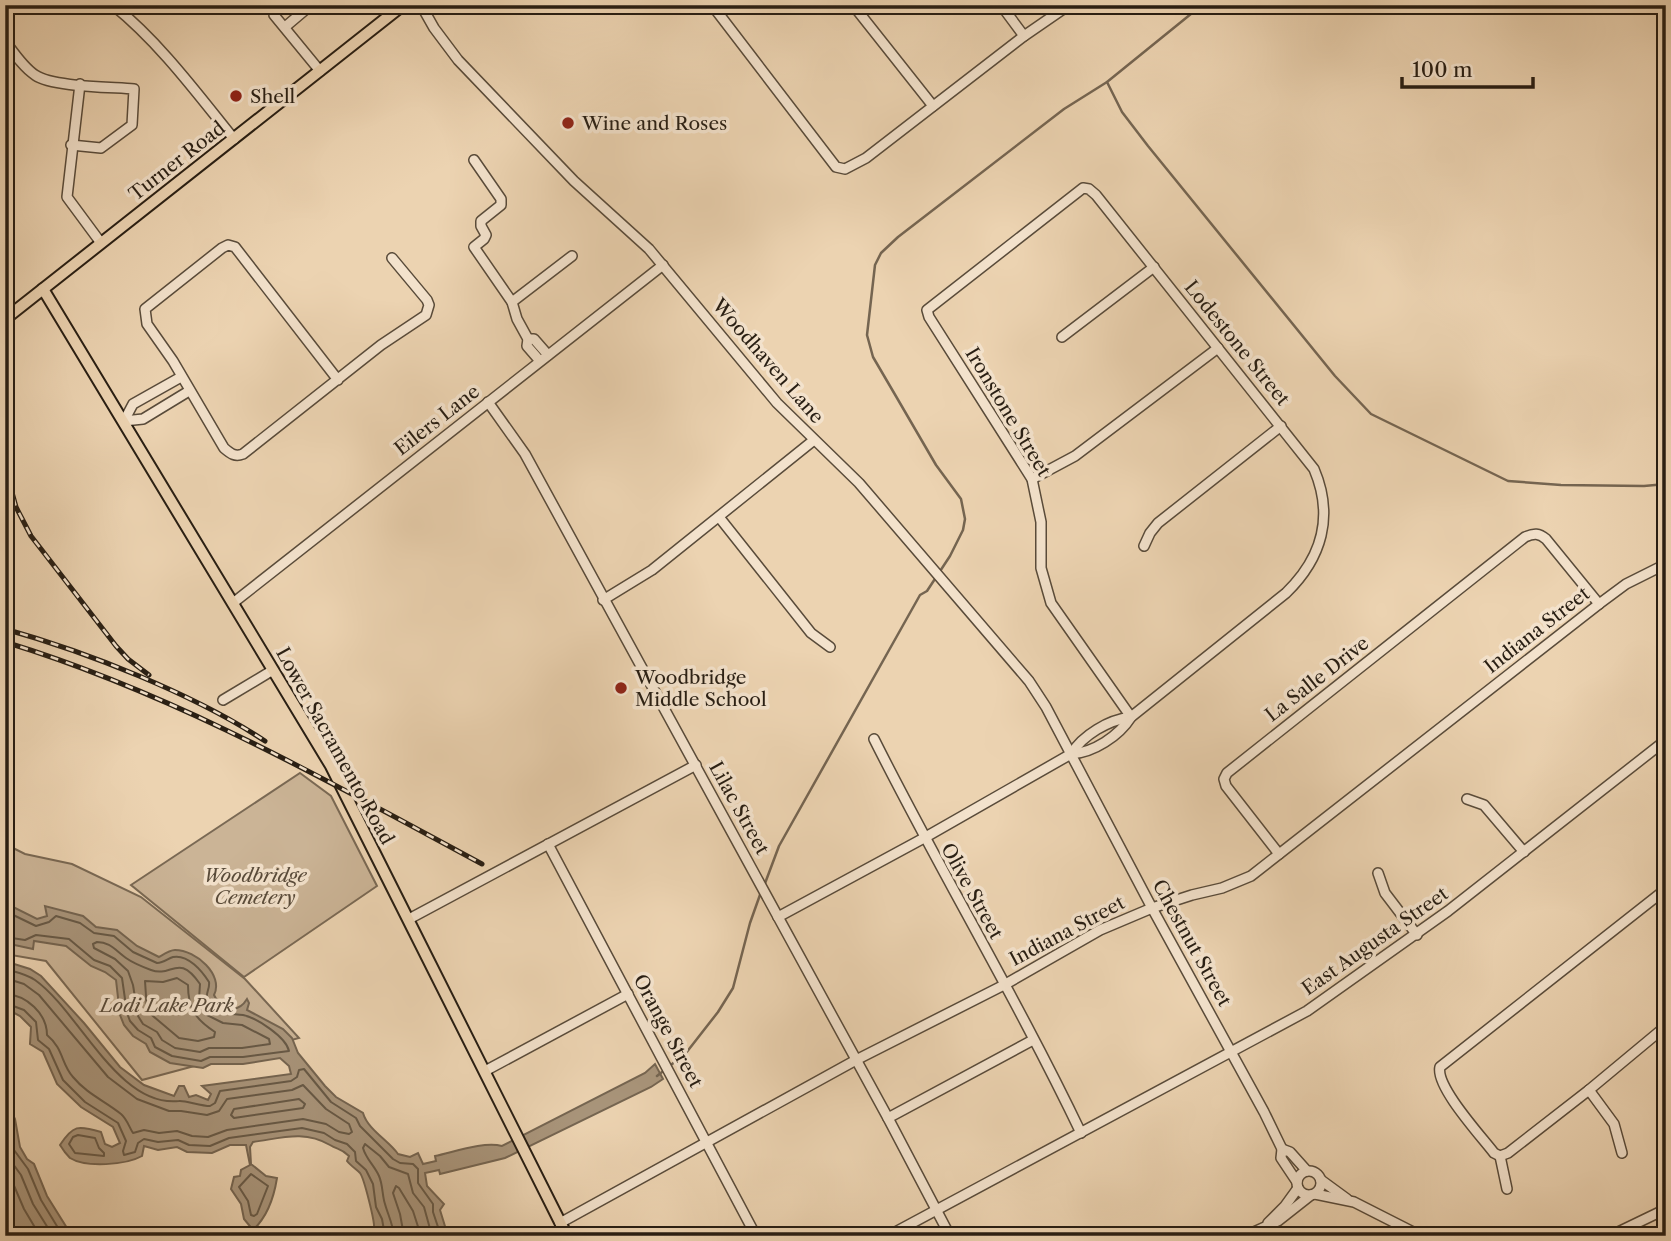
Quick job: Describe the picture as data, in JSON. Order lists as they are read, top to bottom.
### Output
{
  "streets": {
    "main road": ["Turner Road", "Lower Sacramento Road"],
    "street": [
      "Lodestone Street",
      "Woodhaven Lane",
      "Ironstone Street",
      "Eilers Lane",
      "Indiana Street",
      "La Salle Drive",
      "Lilac Street",
      "Olive Street",
      "East Augusta Street",
      "Chestnut Street",
      "Orange Street"
    ]
  },
  "crossings": [
    ["Turner Road", "Lower Sacramento Road"],
    ["Lodestone Street", "Woodhaven Lane"],
    ["Lodestone Street", "Ironstone Street"],
    ["Lodestone Street", "Lilac Street"],
    ["Lodestone Street", "Olive Street"],
    ["Lodestone Street", "Chestnut Street"],
    ["Woodhaven Lane", "Eilers Lane"],
    ["Woodhaven Lane", "Chestnut Street"],
    ["Eilers Lane", "Lower Sacramento Road"],
    ["Eilers Lane", "Lilac Street"],
    ["Indiana Street", "La Salle Drive"],
    ["Indiana Street", "Lower Sacramento Road"],
    ["Indiana Street", "Lilac Street"],
    ["Indiana Street", "Olive Street"],
    ["Indiana Street", "Chestnut Street"],
    ["Indiana Street", "Orange Street"],
    ["Lilac Street", "East Augusta Street"],
    ["Olive Street", "East Augusta Street"],
    ["East Augusta Street", "Chestnut Street"]
  ],
  "parks": ["Woodbridge Cemetery", "Lodi Lake Park"],
  "places": ["Shell", "Wine and Roses", "Woodbridge Middle School"],
  "scale_bar": "100 m"
}
